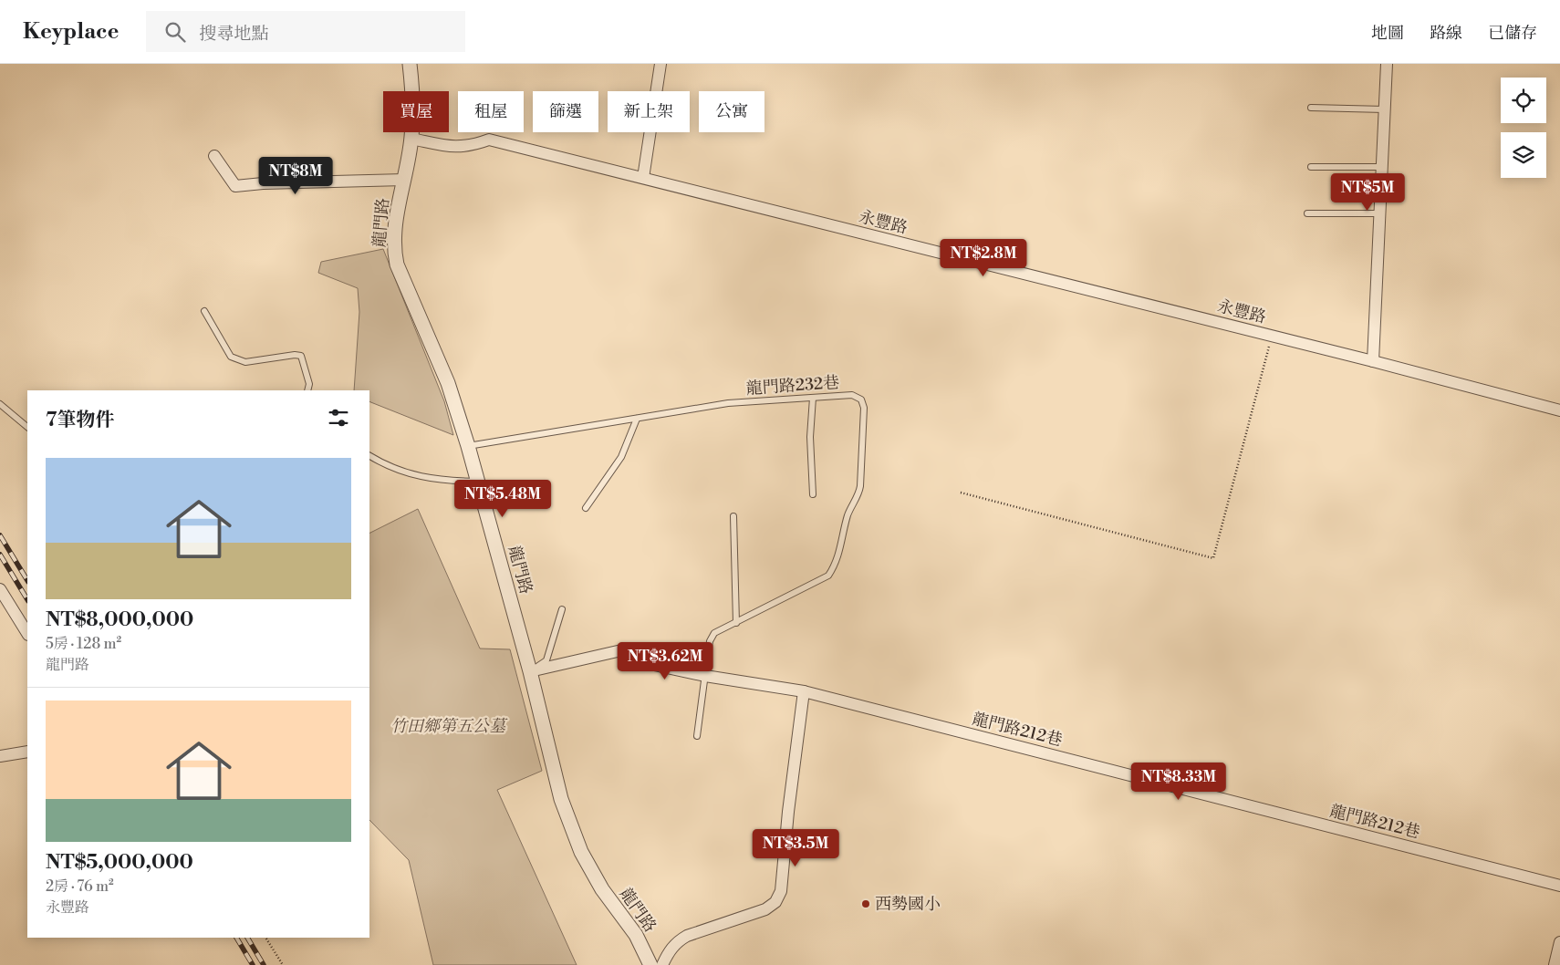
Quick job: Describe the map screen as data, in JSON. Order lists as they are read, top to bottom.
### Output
{
  "streets": {
    "street": ["龍門路", "永豐路", "龍門路212巷"],
    "lane": ["龍門路232巷"]
  },
  "crossings": [
    ["龍門路", "永豐路"],
    ["龍門路", "龍門路232巷"],
    ["龍門路", "龍門路212巷"],
    ["龍門路232巷", "龍門路212巷"]
  ],
  "parks": ["竹田鄉第五公墓"],
  "places": ["西勢國小"],
  "page": {
    "header": "Keyplace",
    "search": "搜尋地點",
    "nav": ["地圖", "路線", "已儲存"],
    "chip": [
      "買屋",
      "租屋",
      "篩選",
      "新上架",
      "公寓"
    ],
    "price": [
      "NT$8M",
      "NT$5M",
      "NT$2.8M",
      "NT$5.48M",
      "NT$3.62M",
      "NT$8.33M",
      "NT$3.5M"
    ],
    "heading": "7筆物件",
    "list": [
      {
        "name": "NT$8,000,000",
        "note": "5房 · 128 m² · 龍門路"
      },
      {
        "name": "NT$5,000,000",
        "note": "2房 · 76 m² · 永豐路"
      }
    ]
  }
}
